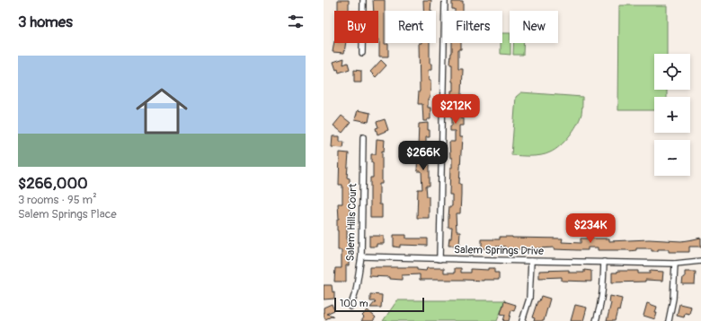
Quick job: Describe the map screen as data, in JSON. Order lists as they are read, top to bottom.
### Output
{
  "streets": {
    "street": ["Salem Hills Court", "Salem Springs Drive"]
  },
  "crossings": [
    ["Salem Hills Court", "Salem Springs Drive"]
  ],
  "scale_bar": "100 m",
  "page": {
    "heading": "3 homes",
    "chip": [
      "Buy",
      "Rent",
      "Filters",
      "New"
    ],
    "list": [
      {
        "name": "$266,000",
        "note": "3 rooms · 95 m² · Salem Springs Place"
      }
    ],
    "map_buttons": ["+", "−"],
    "price": ["$212K", "$266K", "$234K"],
    "scale": "100 m"
  }
}
